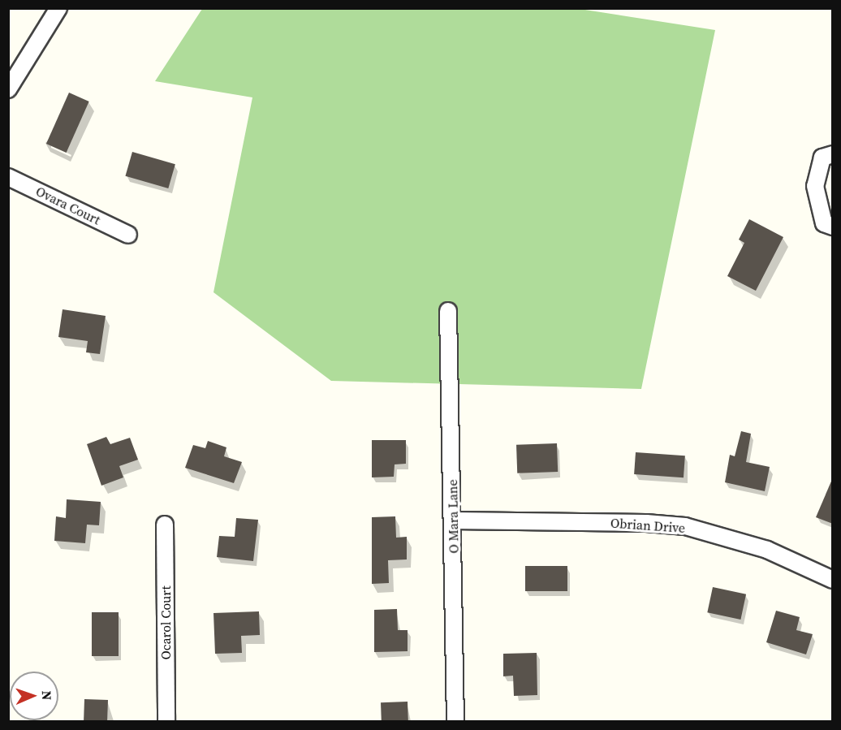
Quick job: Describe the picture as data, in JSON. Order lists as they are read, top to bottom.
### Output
{
  "streets": {
    "street": [
      "Ovara Court",
      "O Mara Lane",
      "Obrian Drive",
      "Ocarol Court"
    ]
  },
  "crossings": [
    ["O Mara Lane", "Obrian Drive"]
  ],
  "north": "right"
}
